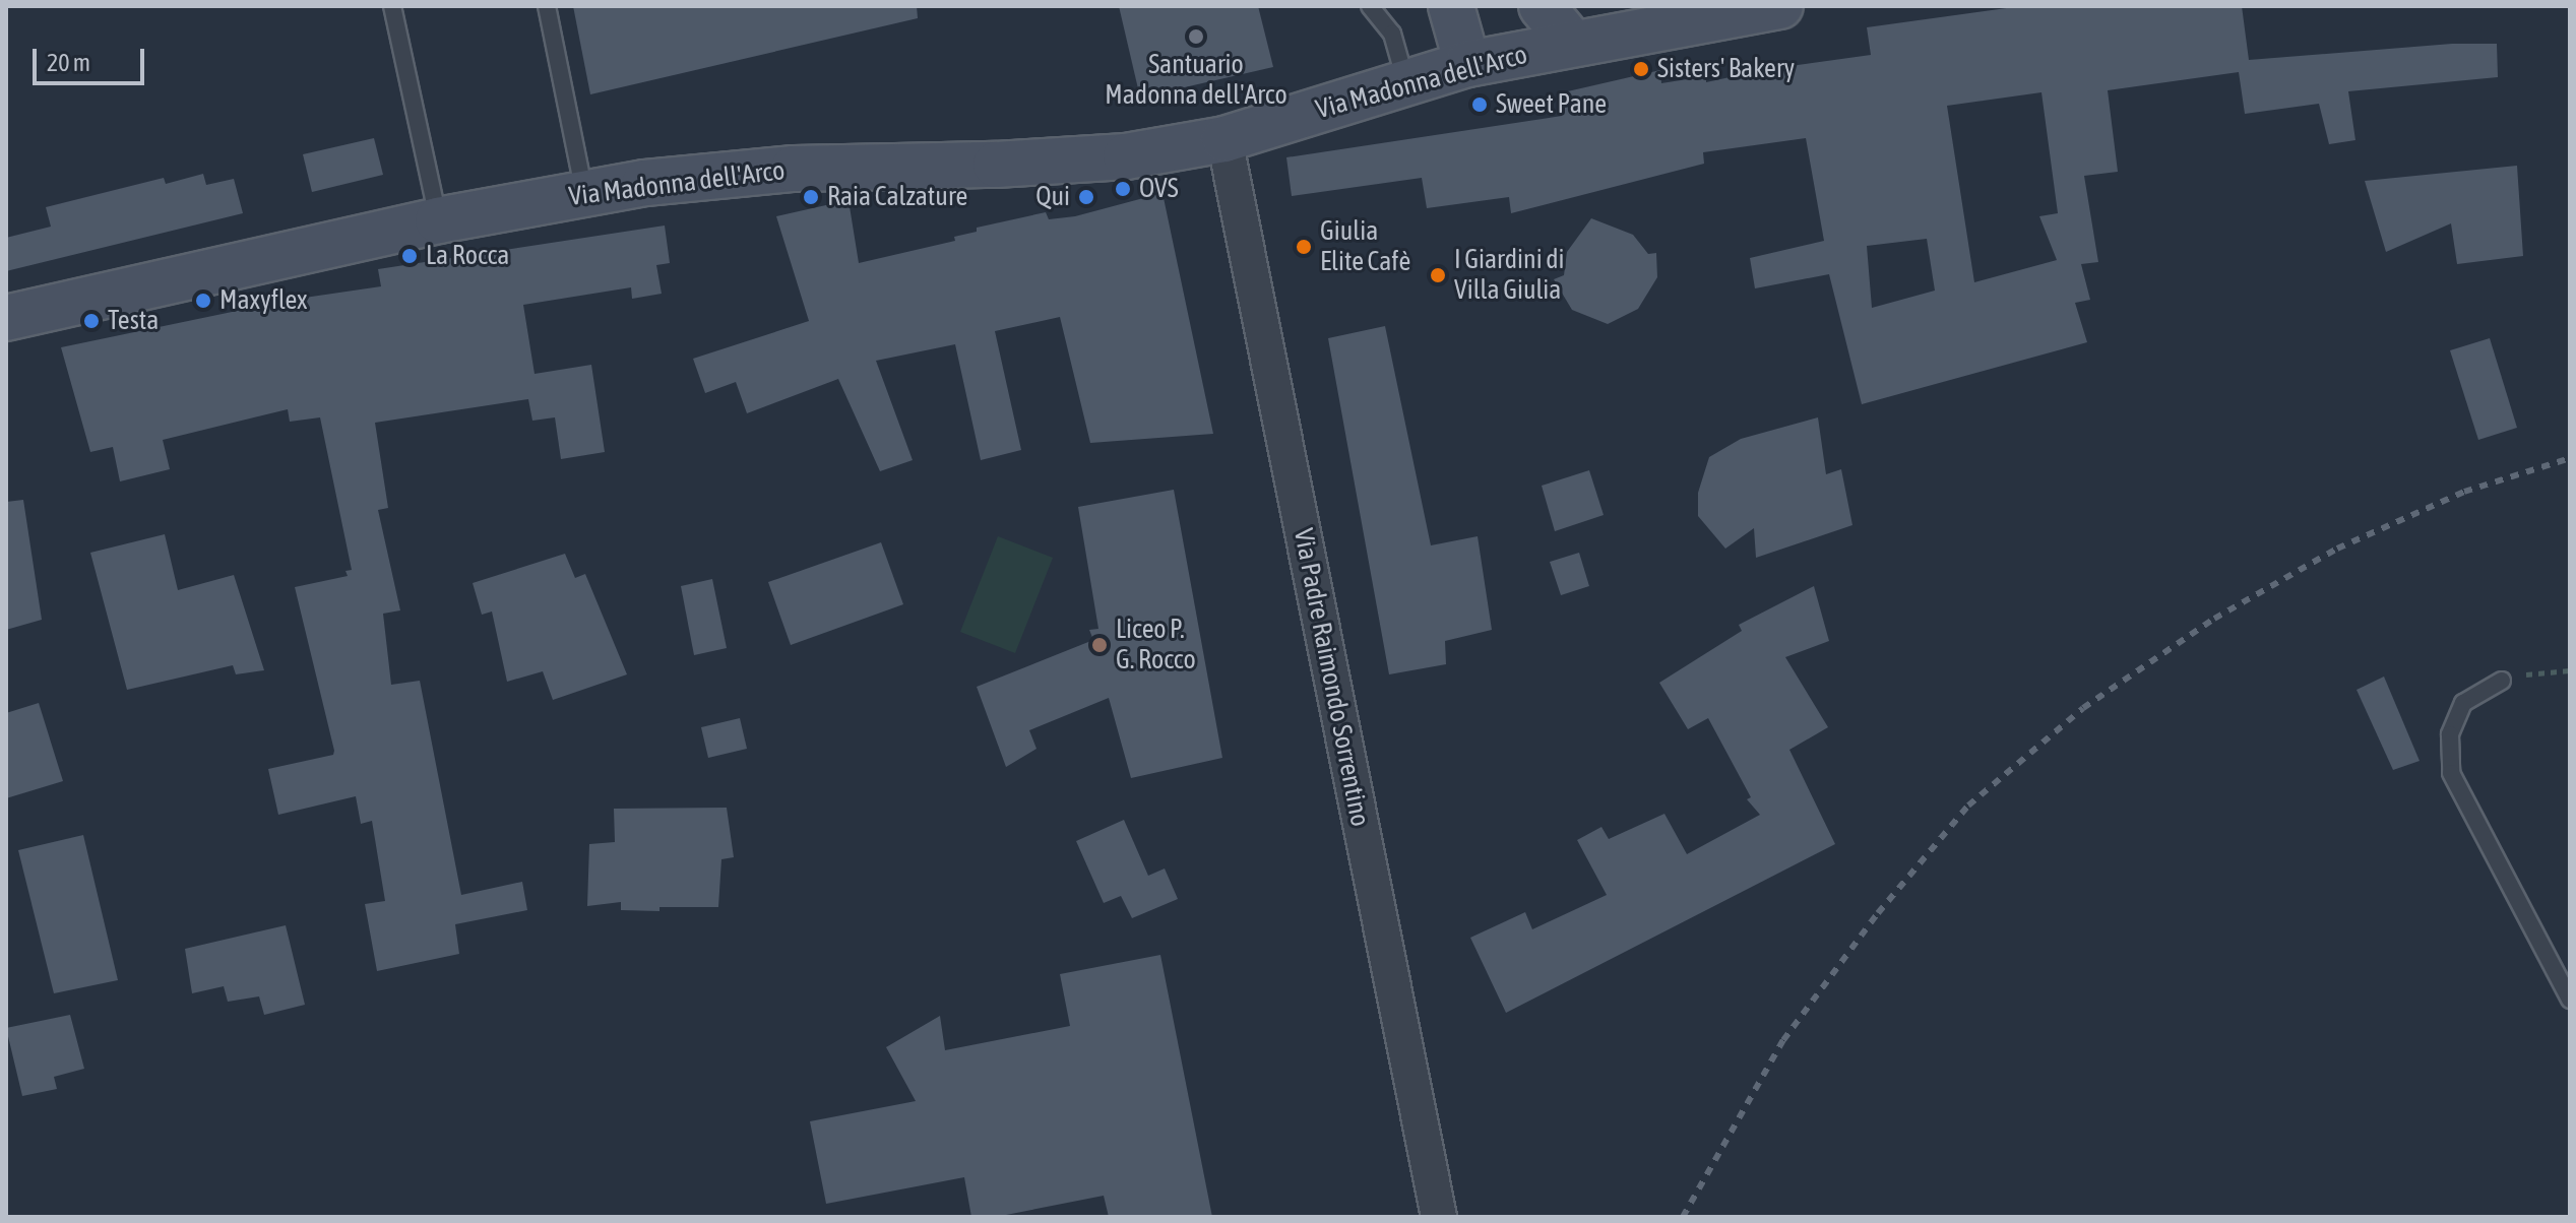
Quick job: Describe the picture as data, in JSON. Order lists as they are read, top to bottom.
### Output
{
  "streets": {
    "main road": ["Via Madonna dell'Arco"],
    "street": ["Via Padre Raimondo Sorrentino"]
  },
  "crossings": [
    ["Via Madonna dell'Arco", "Via Padre Raimondo Sorrentino"]
  ],
  "places": [
    "Santuario Madonna dell'Arco",
    "Sisters' Bakery",
    "Sweet Pane",
    "OVS",
    "Raia Calzature",
    "Qui",
    "Giulia Elite Cafè",
    "La Rocca",
    "I Giardini di Villa Giulia",
    "Maxyflex",
    "Testa",
    "Liceo P. G. Rocco"
  ],
  "scale_bar": "20 m"
}
